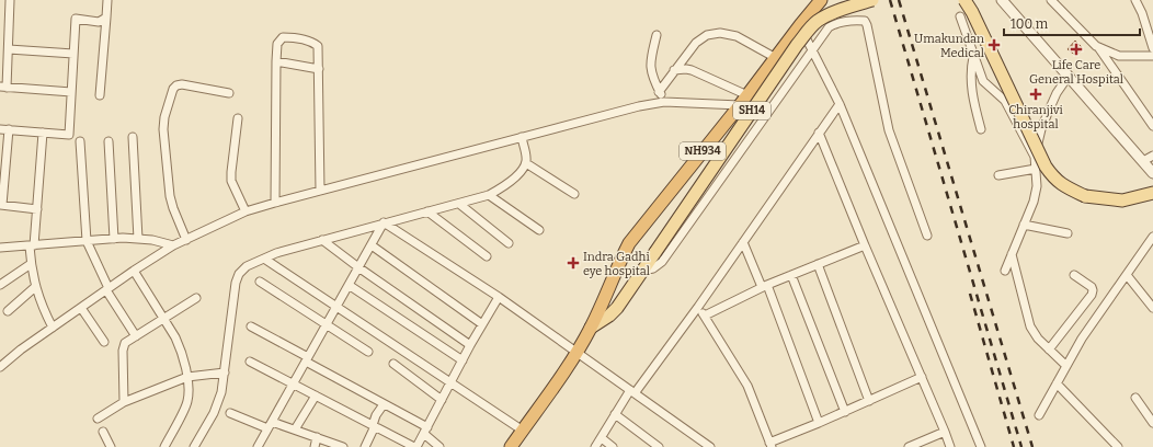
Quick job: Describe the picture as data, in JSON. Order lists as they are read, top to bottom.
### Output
{
  "streets": {
    "highway": ["NH934"],
    "main road": ["SH14"]
  },
  "crossings": [
    ["SH14", "NH934"]
  ],
  "places": {
    "health": [
      "Umakundan Medical",
      "Life Care General Hospital",
      "Chiranjivi hospital",
      "Indra Gadhi eye hospital"
    ]
  },
  "scale_bar": "100 m"
}
